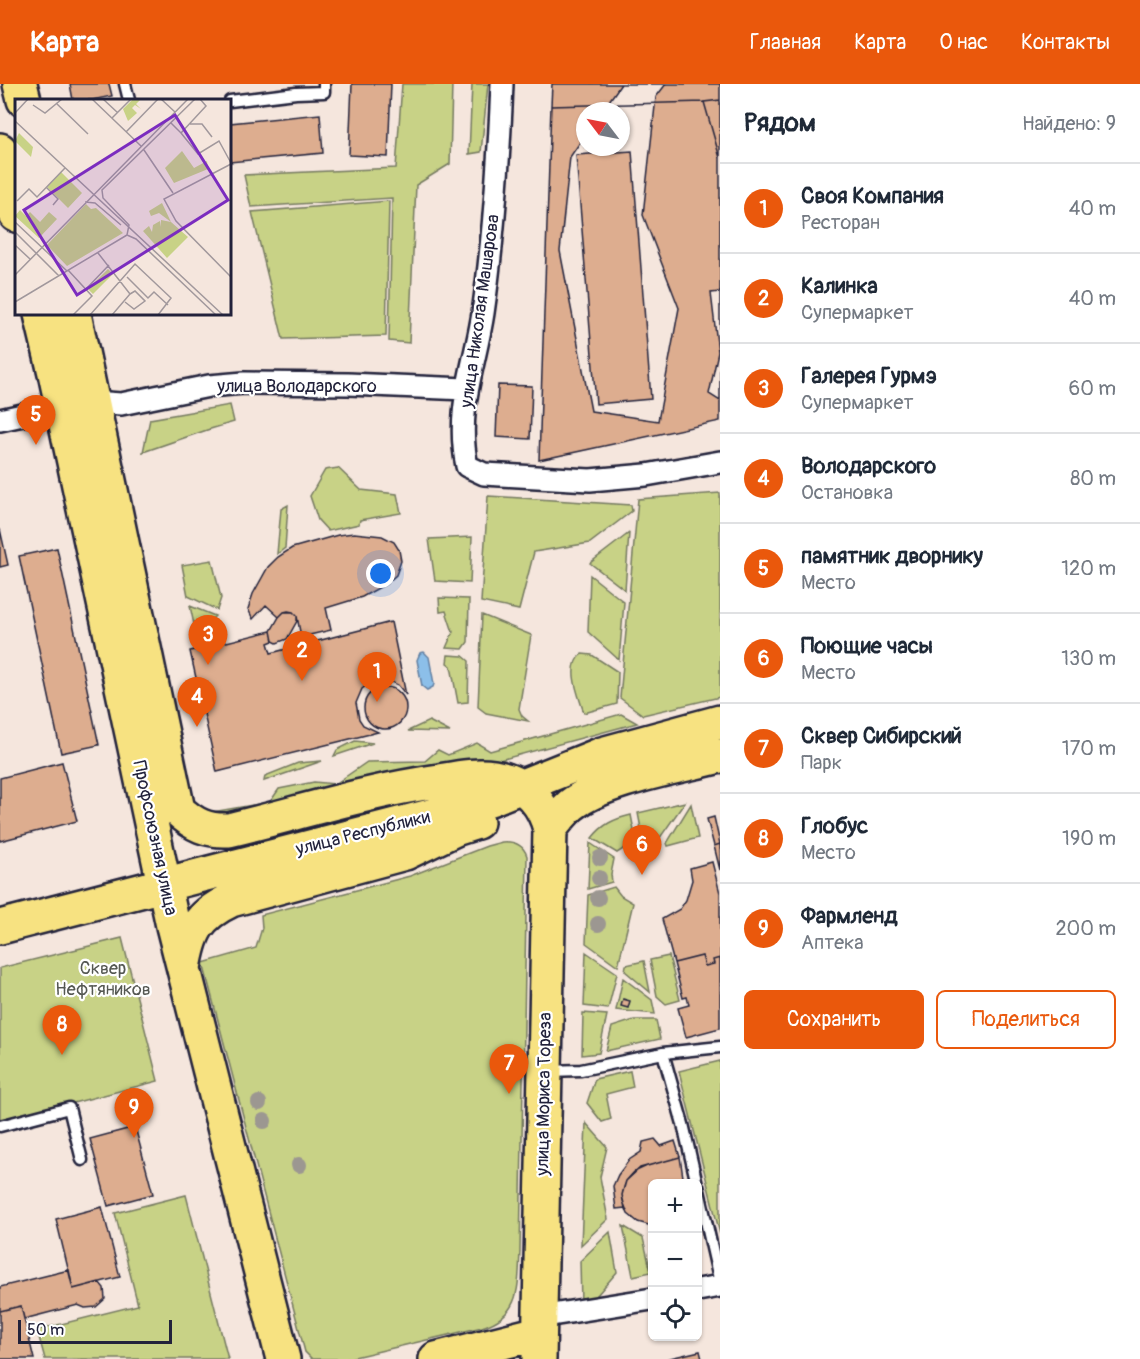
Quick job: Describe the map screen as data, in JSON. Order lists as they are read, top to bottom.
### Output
{
  "streets": {
    "main road": ["улица Республики", "Профсоюзная улица", "улица Мориса Тореза"],
    "street": ["улица Николая Машарова", "улица Володарского"]
  },
  "crossings": [
    ["улица Николая Машарова", "улица Володарского"],
    ["улица Володарского", "Профсоюзная улица"],
    ["улица Республики", "Профсоюзная улица"]
  ],
  "parks": ["Сквер Нефтяников"],
  "scale_bar": "50 m",
  "north": "top left",
  "page": {
    "header": "Карта",
    "nav": [
      "Главная",
      "Карта",
      "О нас",
      "Контакты"
    ],
    "heading": ["Рядом", "Найдено: 9"],
    "list": [
      {
        "mark": "1",
        "name": "Своя Компания",
        "note": "Ресторан",
        "value": "40 m"
      },
      {
        "mark": "2",
        "name": "Калинка",
        "note": "Супермаркет",
        "value": "40 m"
      },
      {
        "mark": "3",
        "name": "Галерея Гурмэ",
        "note": "Супермаркет",
        "value": "60 m"
      },
      {
        "mark": "4",
        "name": "Володарского",
        "note": "Остановка",
        "value": "80 m"
      },
      {
        "mark": "5",
        "name": "памятник дворнику",
        "note": "Место",
        "value": "120 m"
      },
      {
        "mark": "6",
        "name": "Поющие часы",
        "note": "Место",
        "value": "130 m"
      },
      {
        "mark": "7",
        "name": "Сквер Сибирский",
        "note": "Парк",
        "value": "170 m"
      },
      {
        "mark": "8",
        "name": "Глобус",
        "note": "Место",
        "value": "190 m"
      },
      {
        "mark": "9",
        "name": "Фармленд",
        "note": "Аптека",
        "value": "200 m"
      }
    ],
    "pins": [
      "5",
      "3",
      "2",
      "1",
      "4",
      "6",
      "8",
      "7",
      "9"
    ],
    "buttons": ["Сохранить", "Поделиться"],
    "map_buttons": ["+", "−"],
    "scale": "50 m"
  }
}
